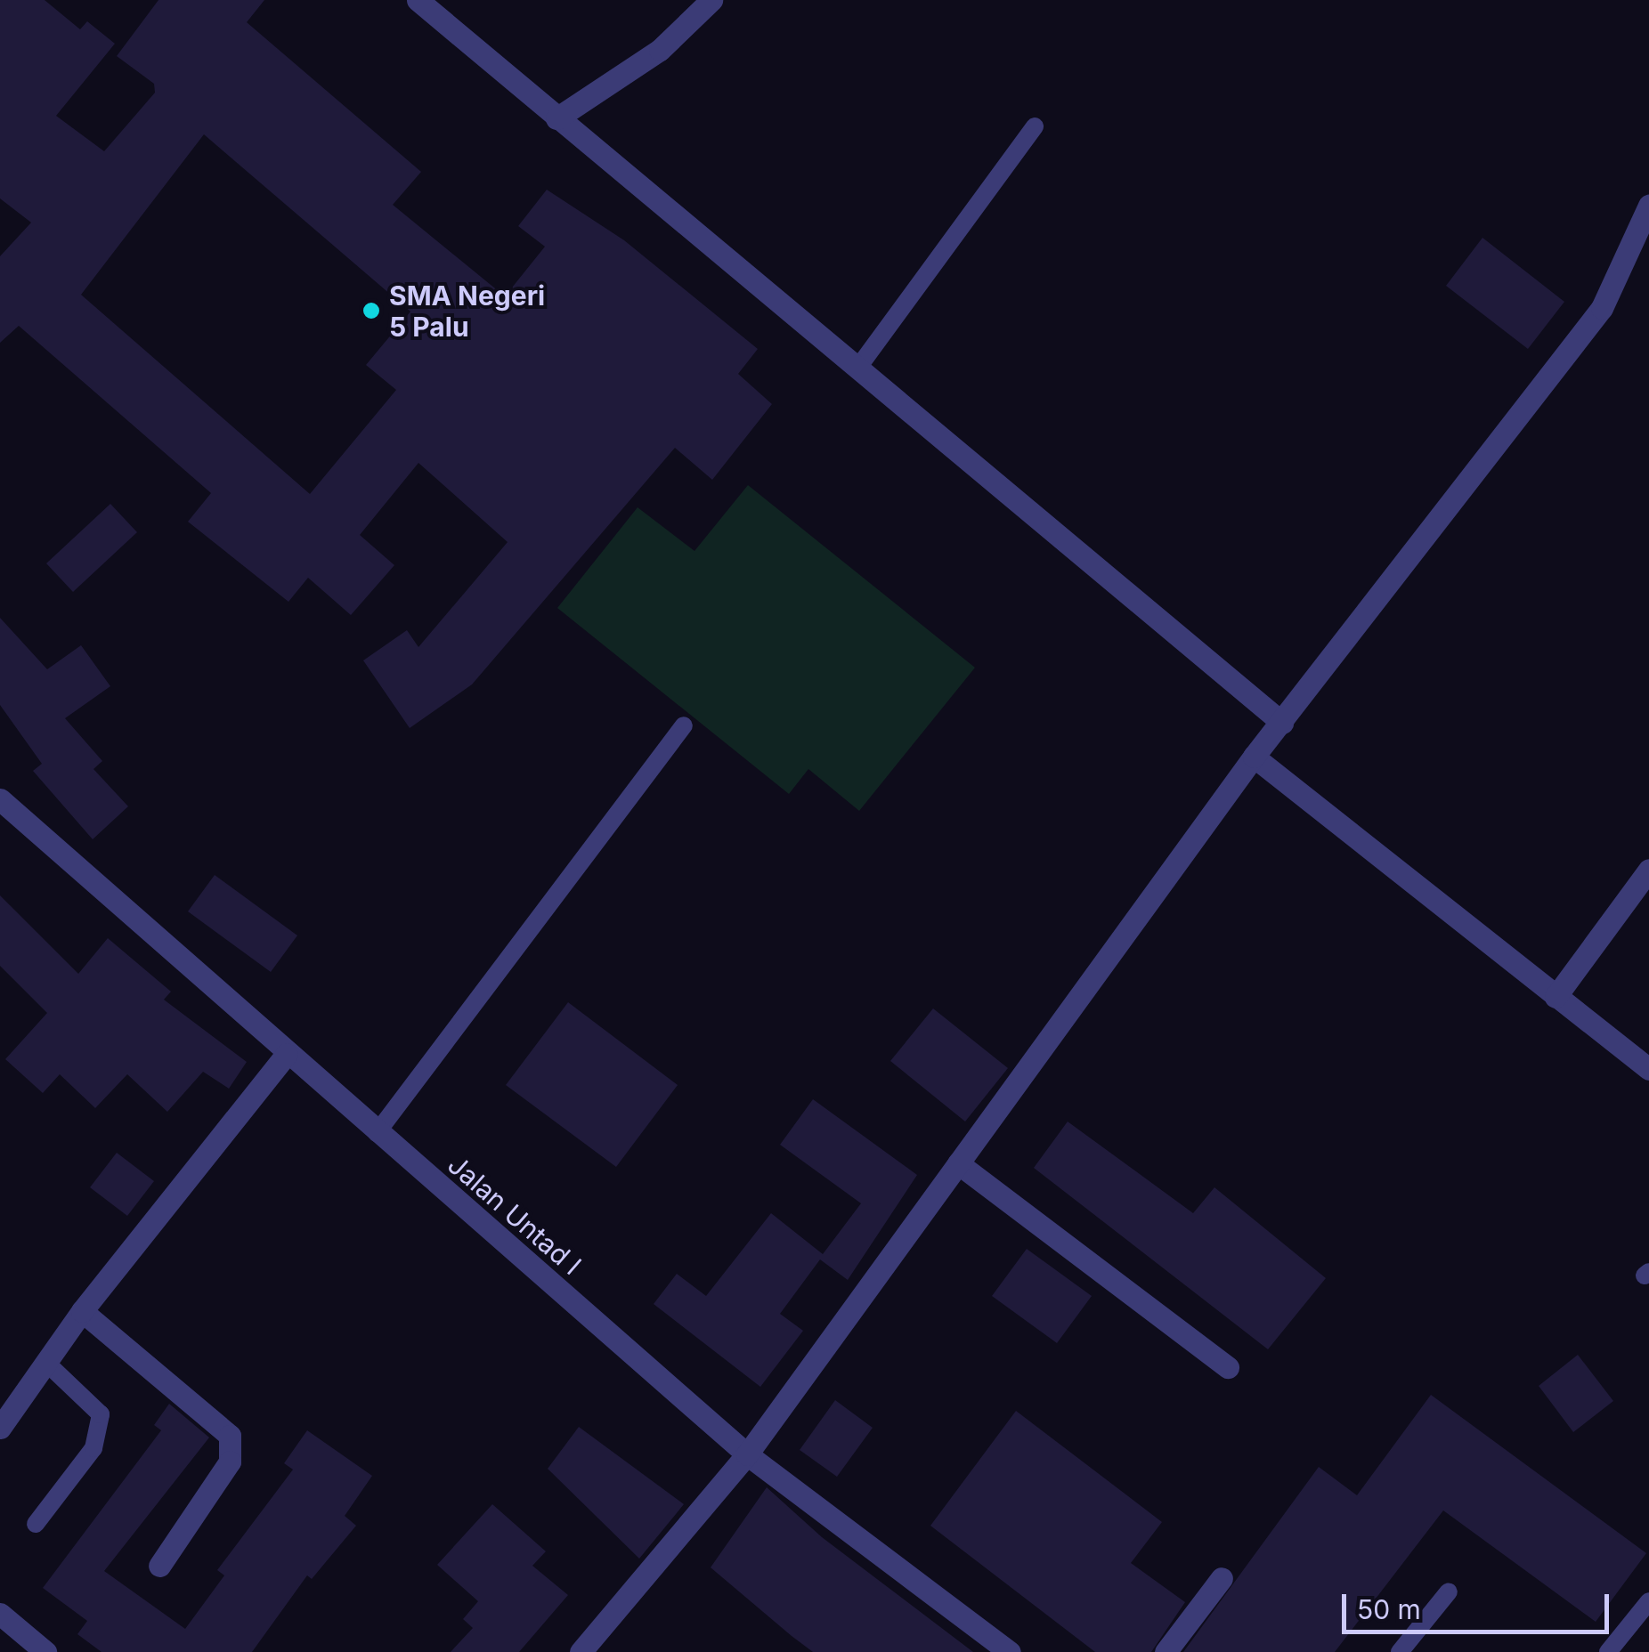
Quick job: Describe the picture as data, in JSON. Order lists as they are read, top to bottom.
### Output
{
  "streets": {
    "street": ["Jalan Untad I"]
  },
  "places": ["SMA Negeri 5 Palu"],
  "scale_bar": "50 m"
}
